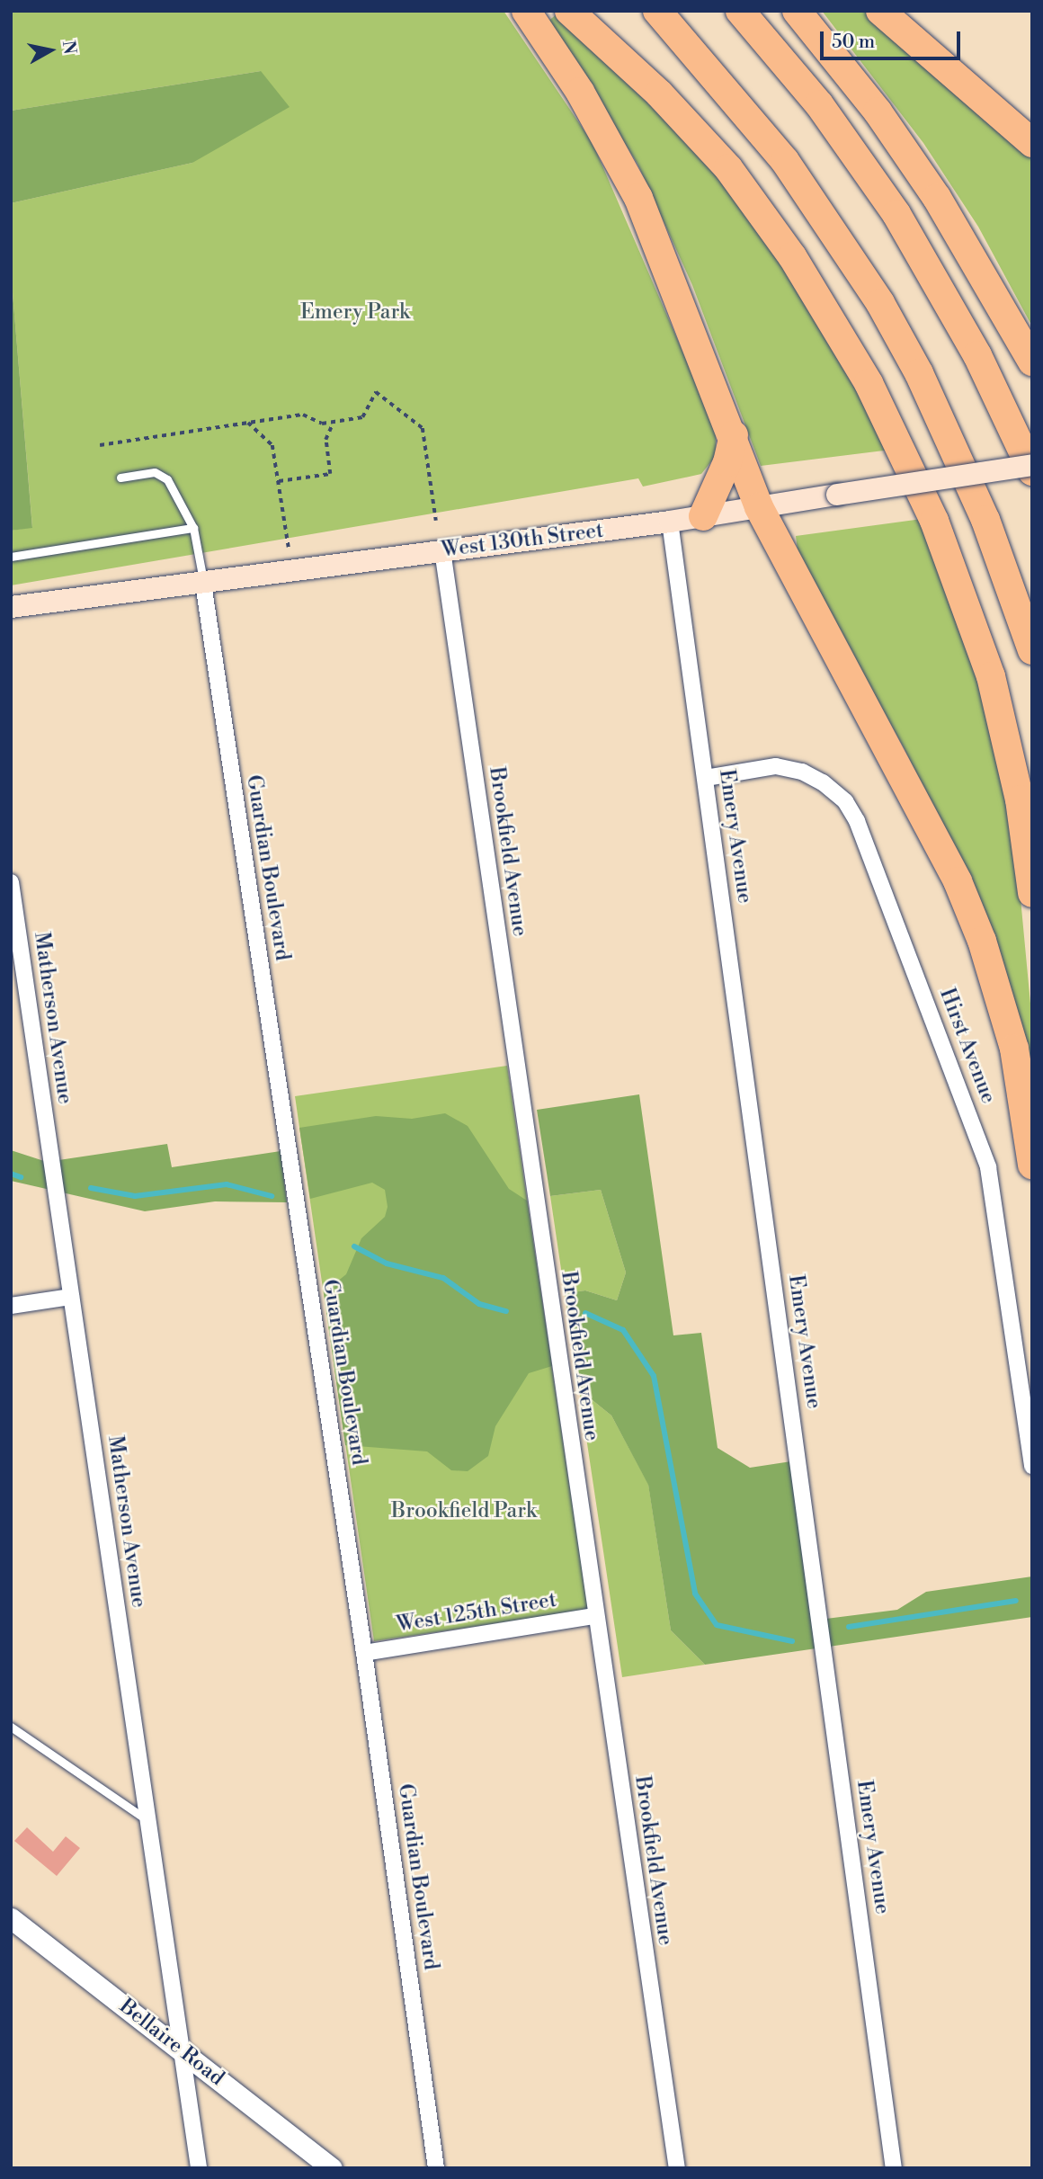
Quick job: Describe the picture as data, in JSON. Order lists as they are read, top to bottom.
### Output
{
  "streets": {
    "main road": ["West 130th Street"],
    "street": [
      "Emery Avenue",
      "Brookfield Avenue",
      "Guardian Boulevard",
      "Matherson Avenue",
      "Hirst Avenue",
      "West 125th Street",
      "Bellaire Road"
    ]
  },
  "crossings": [
    ["West 130th Street", "Emery Avenue"],
    ["West 130th Street", "Brookfield Avenue"],
    ["West 130th Street", "Guardian Boulevard"],
    ["Emery Avenue", "Hirst Avenue"],
    ["Brookfield Avenue", "West 125th Street"],
    ["Guardian Boulevard", "West 125th Street"],
    ["Matherson Avenue", "Bellaire Road"]
  ],
  "parks": ["Emery Park", "Brookfield Park"],
  "scale_bar": "50 m",
  "north": "right"
}
